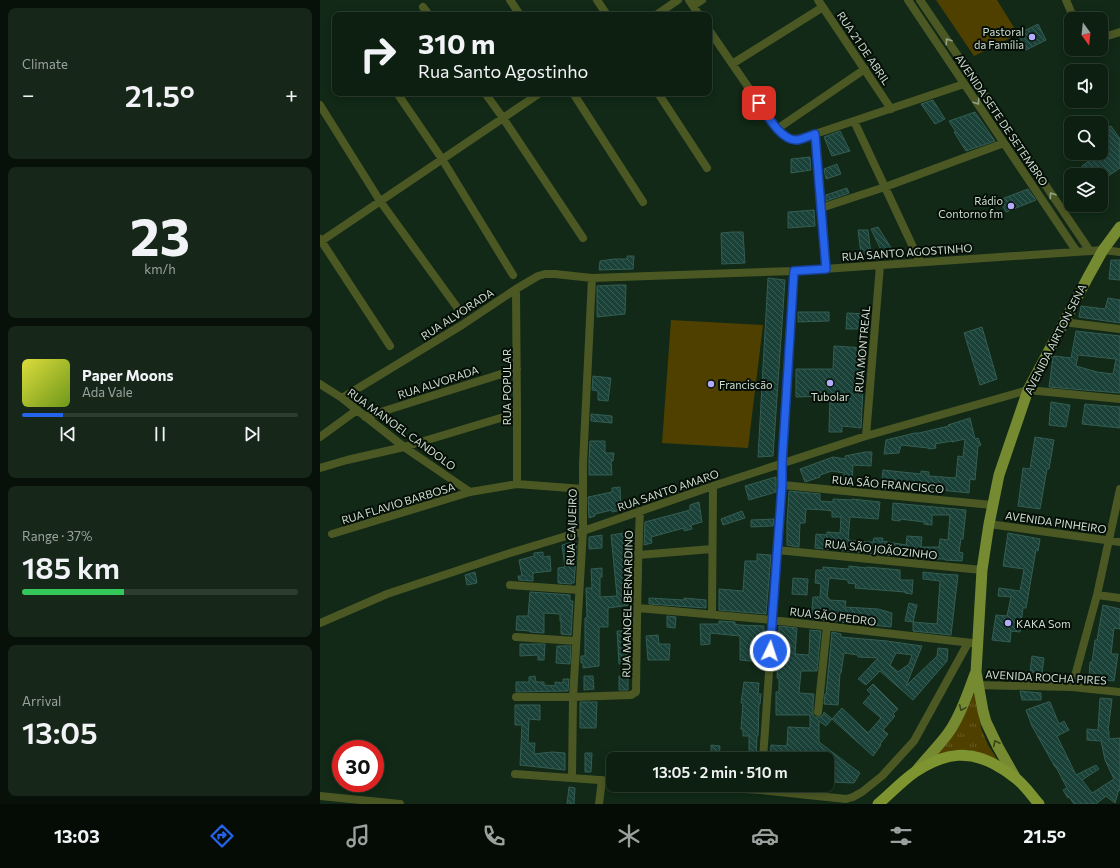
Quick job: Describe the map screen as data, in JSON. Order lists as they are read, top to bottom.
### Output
{
  "streets": {
    "main road": ["AVENIDA AIRTON SENA"],
    "street": [
      "RUA 21 DE ABRIL",
      "AVENIDA SETE DE SETEMBRO",
      "RUA SANTO AGOSTINHO",
      "RUA ALVORADA",
      "RUA MONTREAL",
      "RUA POPULAR",
      "RUA MANOEL CANDOLO",
      "RUA SÃO FRANCISCO",
      "RUA SANTO AMARO",
      "RUA FLAVIO BARBOSA",
      "AVENIDA PINHEIRO",
      "RUA CAJUEIRO",
      "RUA SÃO JOÃOZINHO",
      "RUA MANOEL BERNARDINO",
      "RUA SÃO PEDRO",
      "AVENIDA ROCHA PIRES"
    ]
  },
  "crossings": [
    ["AVENIDA SETE DE SETEMBRO", "RUA SANTO AGOSTINHO"],
    ["RUA SANTO AGOSTINHO", "RUA ALVORADA"],
    ["RUA SANTO AGOSTINHO", "AVENIDA AIRTON SENA"],
    ["RUA SANTO AGOSTINHO", "RUA MONTREAL"],
    ["RUA SANTO AGOSTINHO", "RUA CAJUEIRO"],
    ["RUA ALVORADA", "RUA POPULAR"],
    ["RUA ALVORADA", "RUA MANOEL CANDOLO"],
    ["RUA ALVORADA", "RUA CAJUEIRO"],
    ["AVENIDA AIRTON SENA", "RUA SÃO FRANCISCO"],
    ["AVENIDA AIRTON SENA", "RUA SANTO AMARO"],
    ["AVENIDA AIRTON SENA", "AVENIDA PINHEIRO"],
    ["AVENIDA AIRTON SENA", "RUA SÃO JOÃOZINHO"],
    ["AVENIDA AIRTON SENA", "RUA SÃO PEDRO"],
    ["AVENIDA AIRTON SENA", "AVENIDA ROCHA PIRES"],
    ["RUA MONTREAL", "RUA SANTO AMARO"],
    ["RUA POPULAR", "RUA FLAVIO BARBOSA"],
    ["RUA MANOEL CANDOLO", "RUA FLAVIO BARBOSA"],
    ["RUA SANTO AMARO", "RUA CAJUEIRO"],
    ["RUA SANTO AMARO", "RUA MANOEL BERNARDINO"],
    ["RUA FLAVIO BARBOSA", "RUA CAJUEIRO"],
    ["RUA CAJUEIRO", "RUA MANOEL BERNARDINO"],
    ["RUA MANOEL BERNARDINO", "RUA SÃO PEDRO"]
  ],
  "places": [
    "Pastoral da Família",
    "Rádio Contorno fm",
    "Tubolar",
    "Franciscão",
    "KAKA Som"
  ],
  "north": "bottom",
  "page": {
    "tile": [
      "Climate",
      ["23", "km/h"],
      ["Range · 37%", "185 km"],
      ["Arrival", "13:05"]
    ],
    "turn": ["310 m", "Rua Santo Agostinho"],
    "heat": ["−", "21.5°", "+"],
    "song": ["Paper Moons", "Ada Vale"],
    "limit": "30",
    "trip": "13:05 · 2 min · 510 m",
    "tabs": ["13:03", "21.5°"]
  }
}
